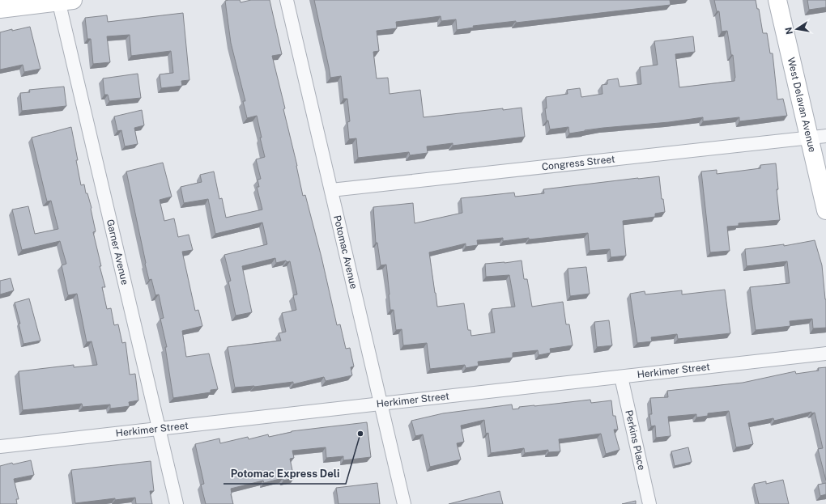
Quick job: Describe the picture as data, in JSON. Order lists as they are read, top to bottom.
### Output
{
  "streets": {
    "street": [
      "West Delavan Avenue",
      "Congress Street",
      "Garner Avenue",
      "Potomac Avenue",
      "Herkimer Street",
      "Perkins Place"
    ]
  },
  "crossings": [
    ["West Delavan Avenue", "Congress Street"],
    ["Congress Street", "Potomac Avenue"],
    ["Garner Avenue", "Herkimer Street"],
    ["Potomac Avenue", "Herkimer Street"],
    ["Herkimer Street", "Perkins Place"]
  ],
  "places": ["Potomac Express Deli"],
  "north": "left"
}
